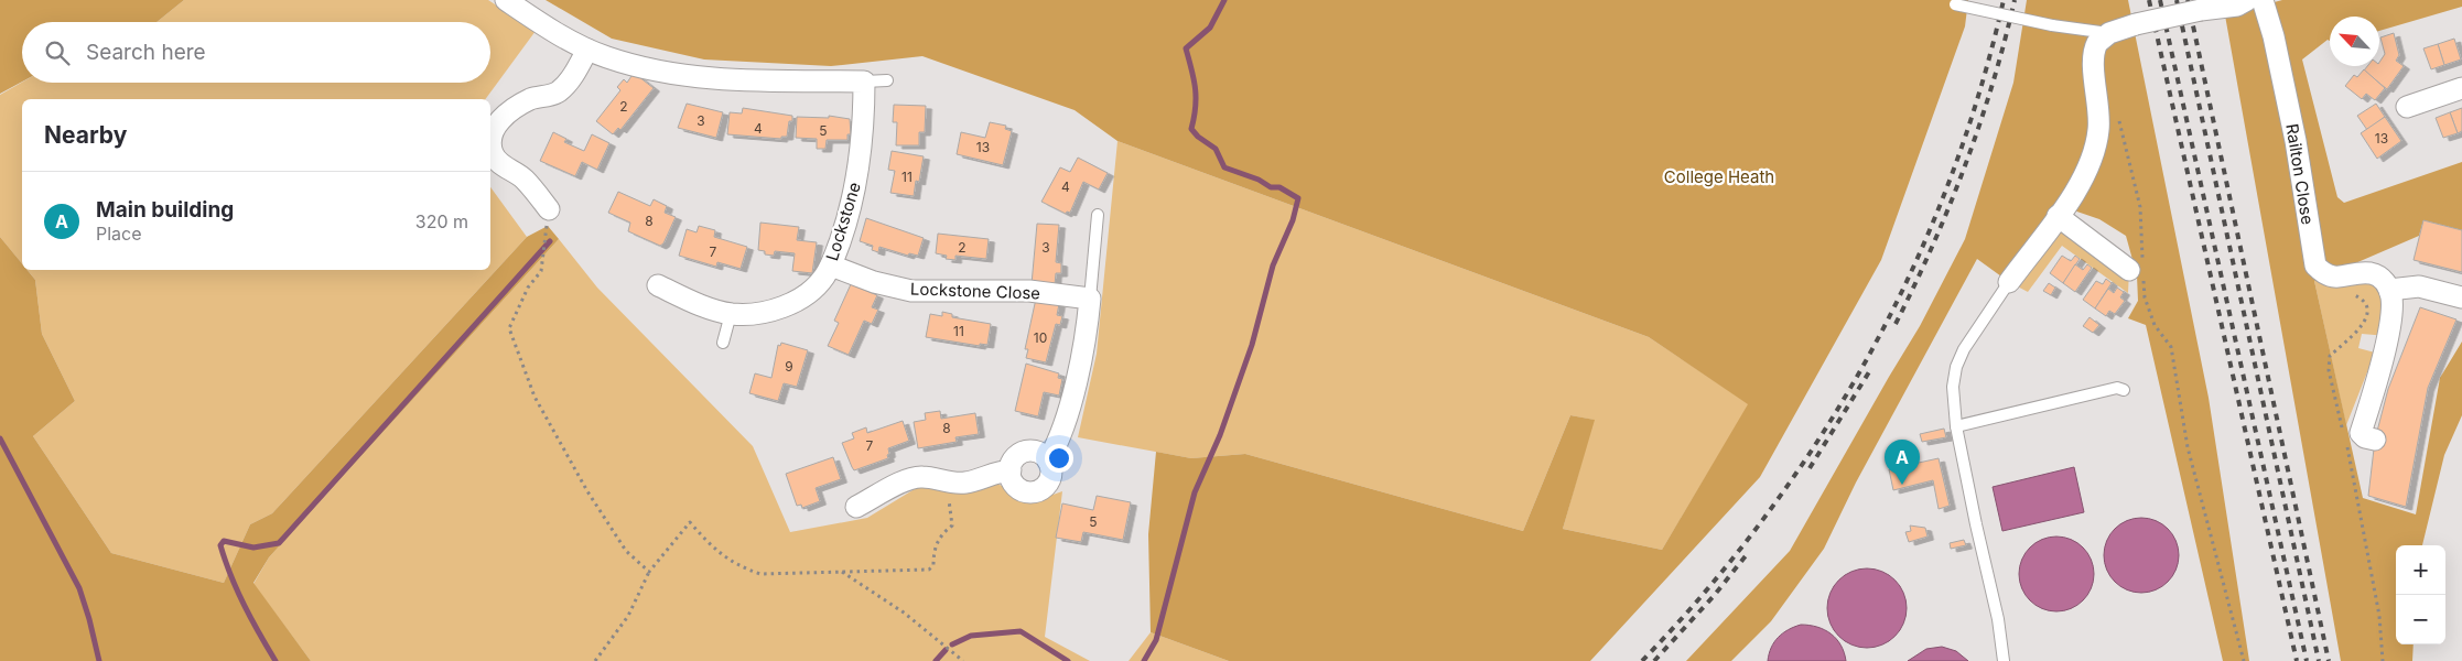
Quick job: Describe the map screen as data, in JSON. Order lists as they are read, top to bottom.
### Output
{
  "streets": {
    "street": ["Railton Close", "Lockstone", "Lockstone Close"]
  },
  "crossings": [
    ["Lockstone", "Lockstone Close"]
  ],
  "parks": ["College Heath"],
  "house_numbers": [
    "2",
    "3",
    "4",
    "5",
    "13",
    "13",
    "11",
    "4",
    "8",
    "2",
    "3",
    "7",
    "11",
    "10",
    "9",
    "8",
    "7",
    "5"
  ],
  "north": "top left",
  "page": {
    "search": "Search here",
    "heading": "Nearby",
    "list": [
      {
        "mark": "A",
        "name": "Main building",
        "note": "Place",
        "value": "320 m"
      }
    ],
    "pins": "A",
    "map_buttons": ["+", "−"]
  }
}
